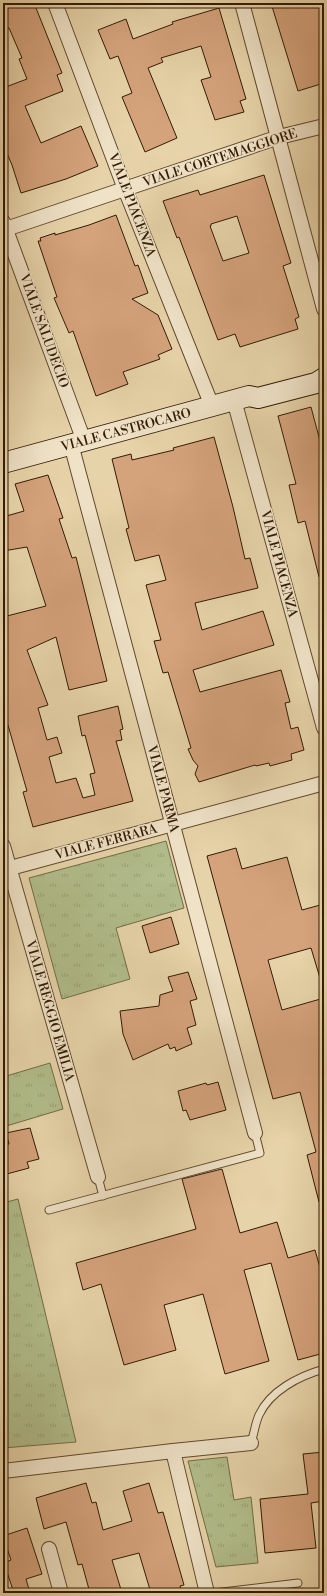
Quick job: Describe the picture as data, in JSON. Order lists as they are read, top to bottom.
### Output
{
  "streets": {
    "street": [
      "VIALE CORTEMAGGIORE",
      "VIALE PIACENZA",
      "VIALE SALUDECIO",
      "VIALE CASTROCARO",
      "VIALE PARMA",
      "VIALE FERRARA",
      "VIALE REGGIO EMILIA"
    ]
  },
  "crossings": [
    ["VIALE CORTEMAGGIORE", "VIALE PIACENZA"],
    ["VIALE CORTEMAGGIORE", "VIALE SALUDECIO"],
    ["VIALE PIACENZA", "VIALE CASTROCARO"],
    ["VIALE SALUDECIO", "VIALE CASTROCARO"],
    ["VIALE SALUDECIO", "VIALE PARMA"],
    ["VIALE CASTROCARO", "VIALE PARMA"],
    ["VIALE PARMA", "VIALE FERRARA"],
    ["VIALE FERRARA", "VIALE REGGIO EMILIA"]
  ]
}
